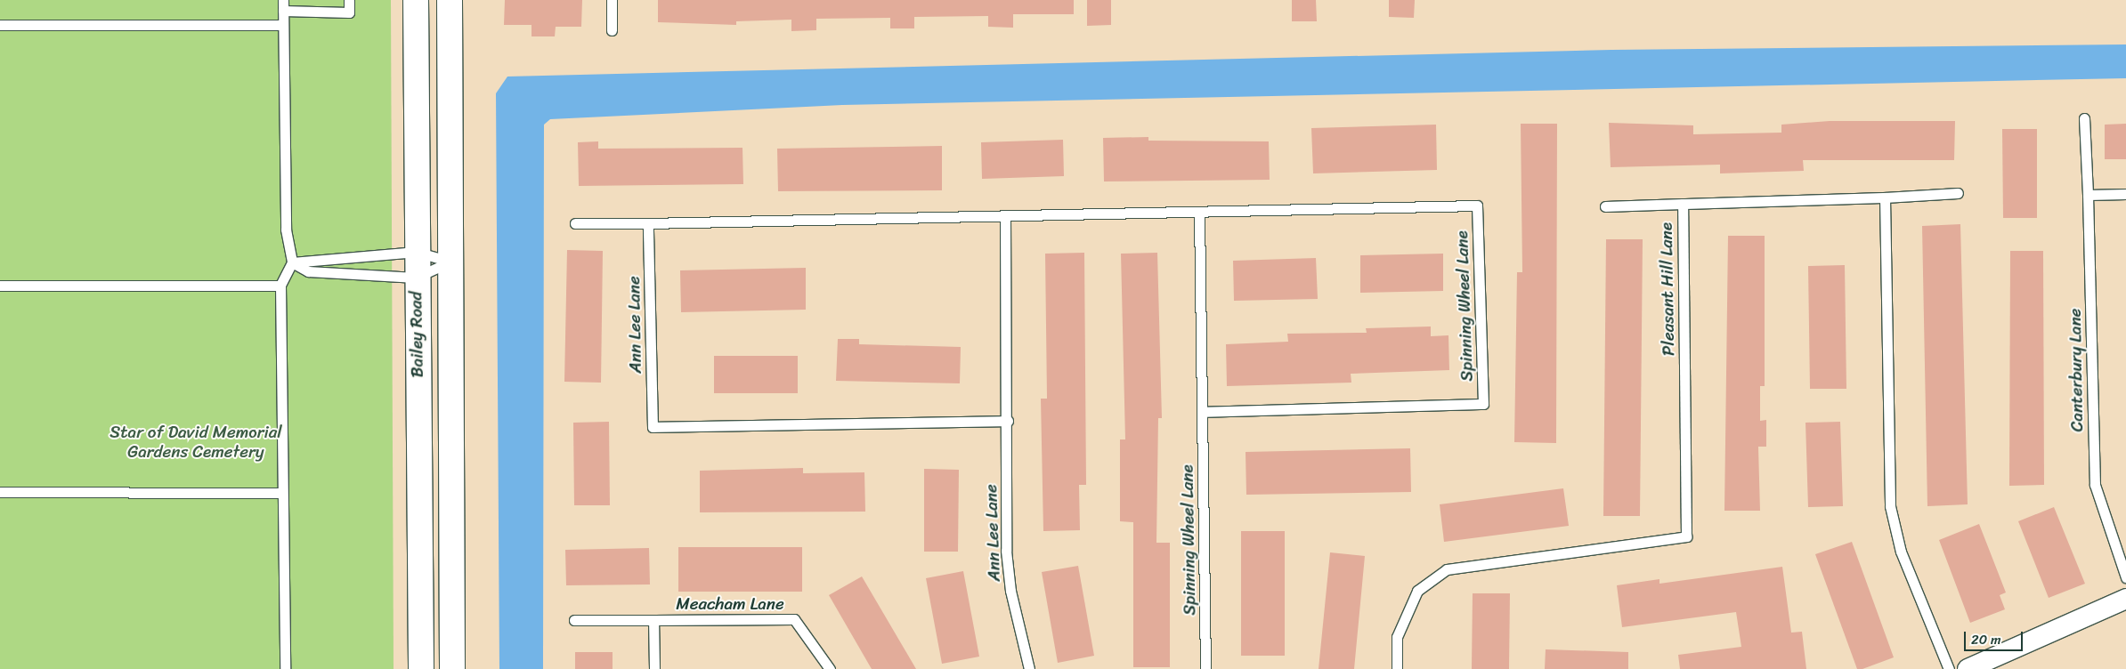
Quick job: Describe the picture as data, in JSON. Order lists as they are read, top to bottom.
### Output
{
  "streets": {
    "street": ["Bailey Road"],
    "lane": [
      "Pleasant Hill Lane",
      "Spinning Wheel Lane",
      "Ann Lee Lane",
      "Canterbury Lane",
      "Meacham Lane"
    ]
  },
  "crossings": [
    ["Spinning Wheel Lane", "Ann Lee Lane"]
  ],
  "parks": ["Star of David Memorial Gardens Cemetery"],
  "scale_bar": "20 m"
}
